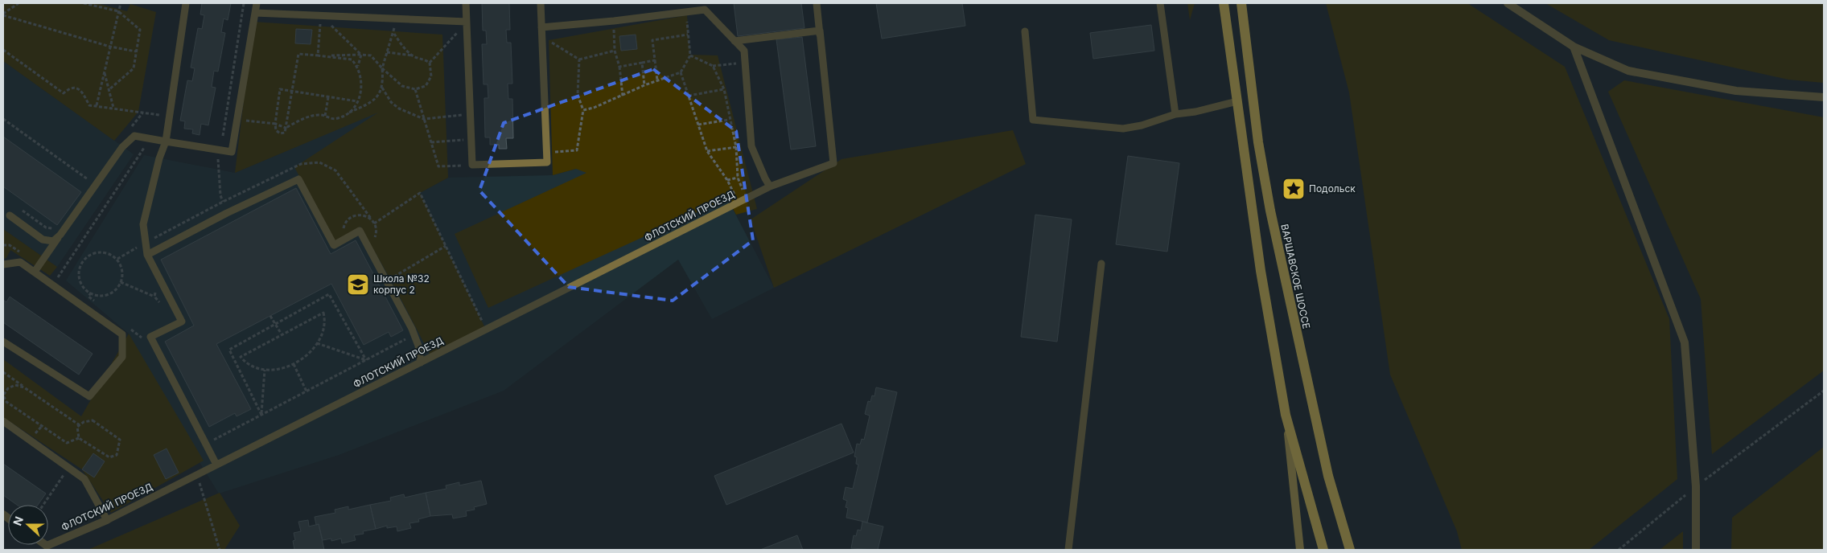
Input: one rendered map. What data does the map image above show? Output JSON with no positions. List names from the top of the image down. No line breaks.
{"streets":{"main road":["ВАРШАВСКОЕ ШОССЕ"],"street":["ФЛОТСКИЙ ПРОЕЗД"]},"places":{"place":["Подольск"],"school or university":["Школа №32 корпус 2"]},"north":"left"}
